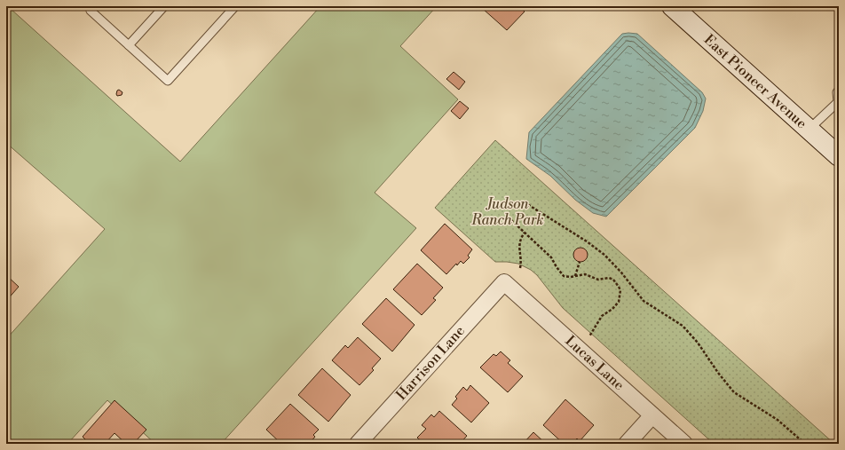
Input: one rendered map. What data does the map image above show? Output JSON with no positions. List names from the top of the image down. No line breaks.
{"streets":{"street":["East Pioneer Avenue","Harrison Lane","Lucas Lane"]},"crossings":[["Harrison Lane","Lucas Lane"]],"parks":["Judson Ranch Park"]}
